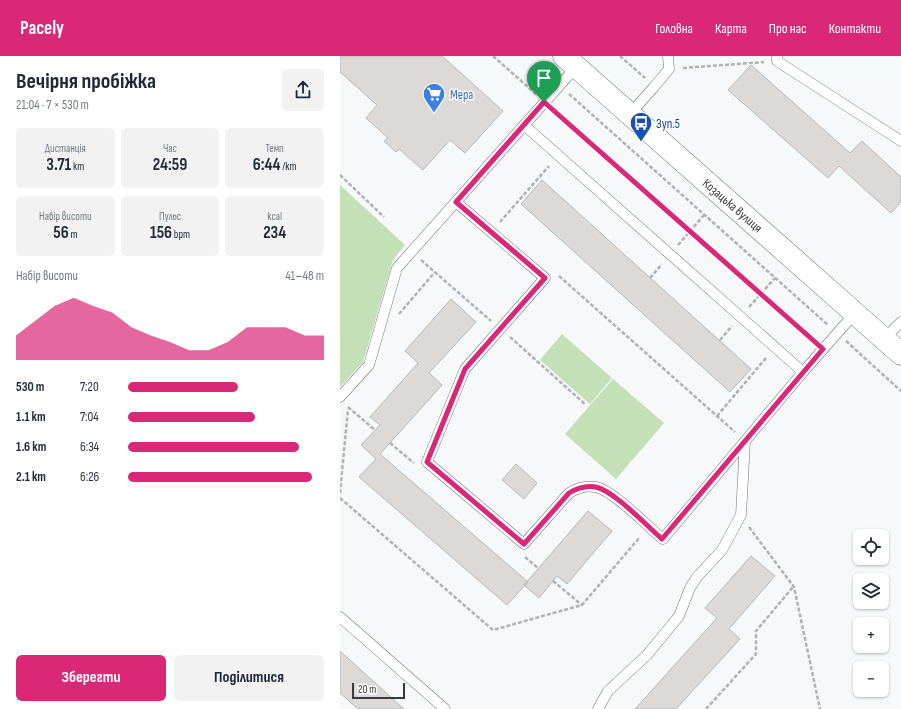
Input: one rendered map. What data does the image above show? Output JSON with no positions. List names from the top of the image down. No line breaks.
{"streets":{"street":["Козацька вулиця"]},"places":{"supermarket":["Мера"],"bus stop":["Зуп.5"]},"scale_bar":"20 m","page":{"header":"Pacely","nav":["Головна","Карта","Про нас","Контакти"],"heading":["Вечірня пробіжка","21:04 · 7 × 530 m"],"stats":[["Дистанція","3.71 km"],["Час","24:59"],["Темп","6:44 /km"],["Набір висоти","56 m"],["Пульс","156 bpm"],["kcal","234"]],"chart":["Набір висоти","41–48 m"],"list":[{"name":"530 m","note":"7:20"},{"name":"1.1 km","note":"7:04"},{"name":"1.6 km","note":"6:34"},{"name":"2.1 km","note":"6:26"}],"map_buttons":["+","−"],"buttons":["Зберегти","Поділитися"],"scale":"20 m"}}
